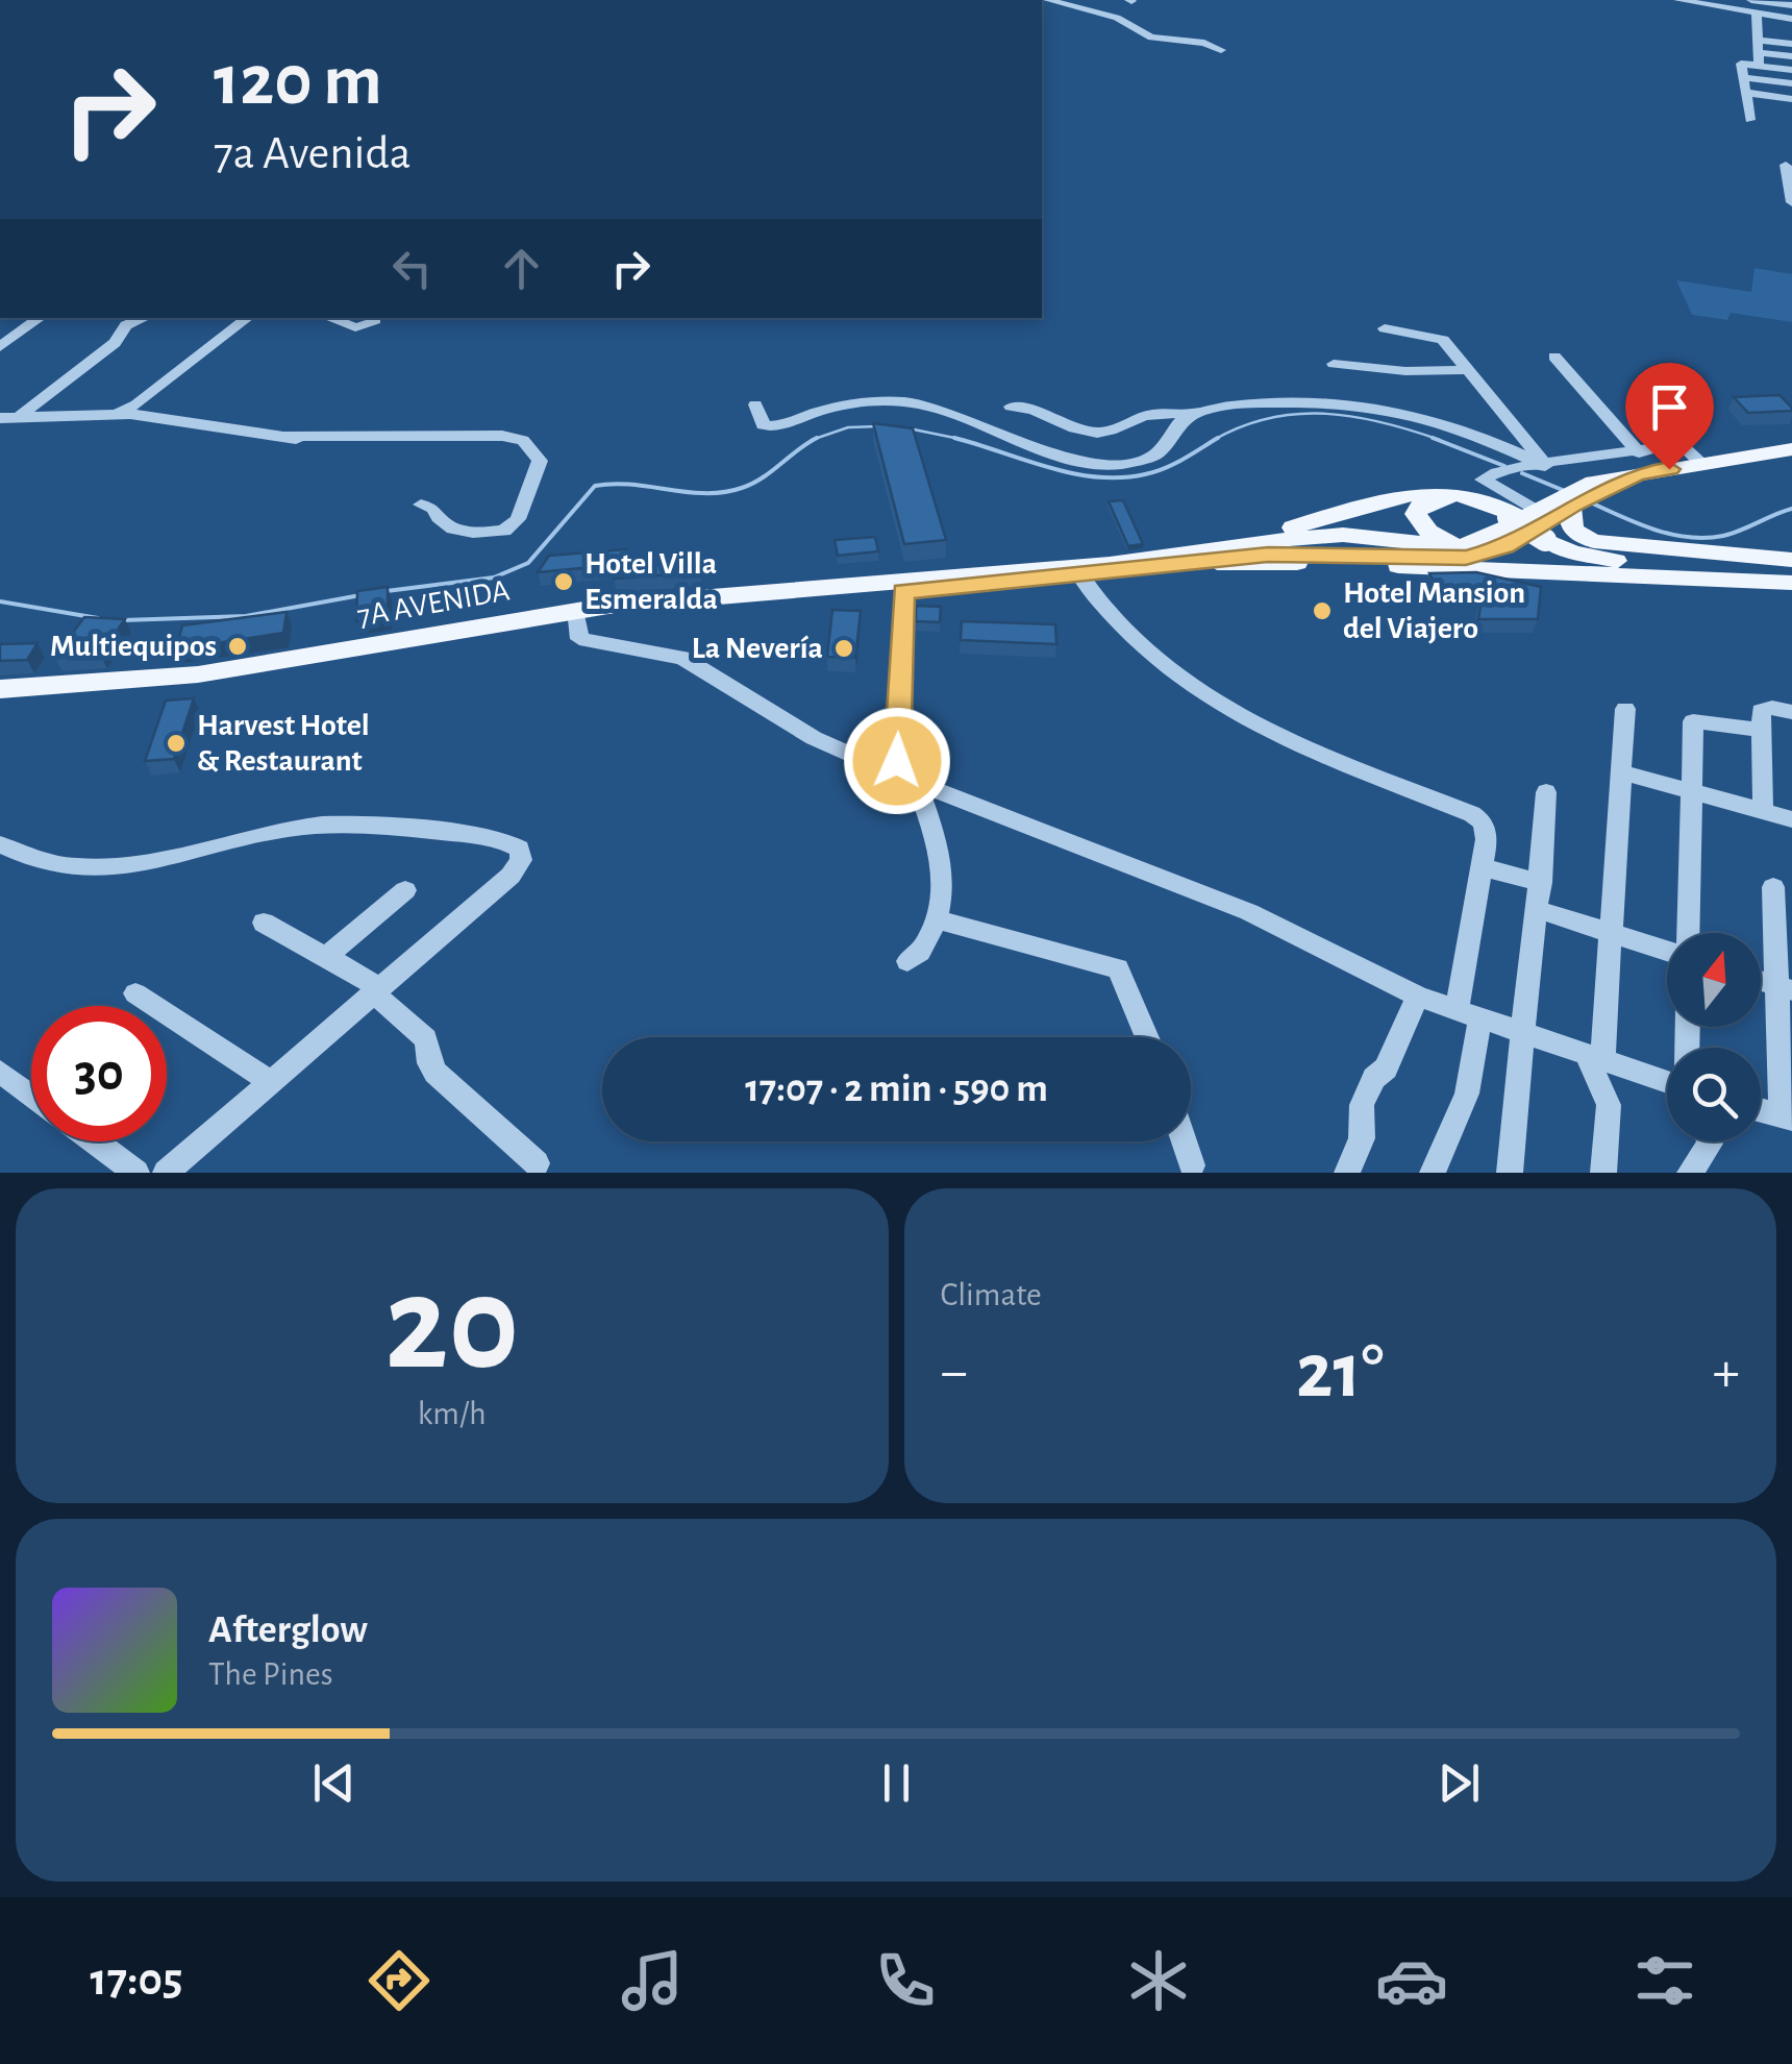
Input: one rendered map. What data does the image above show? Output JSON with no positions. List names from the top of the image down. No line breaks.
{"streets":{"main road":["7A AVENIDA"]},"places":["Hotel Villa Esmeralda","Hotel Mansion del Viajero","Multiequipos","La Nevería","Harvest Hotel & Restaurant"],"north":"top","page":{"turn":["120 m","7a Avenida"],"limit":"30","trip":"17:07 · 2 min · 590 m","tile":[["20","km/h"],"Climate"],"heat":["−","21°","+"],"song":["Afterglow","The Pines"],"tabs":"17:05"}}
